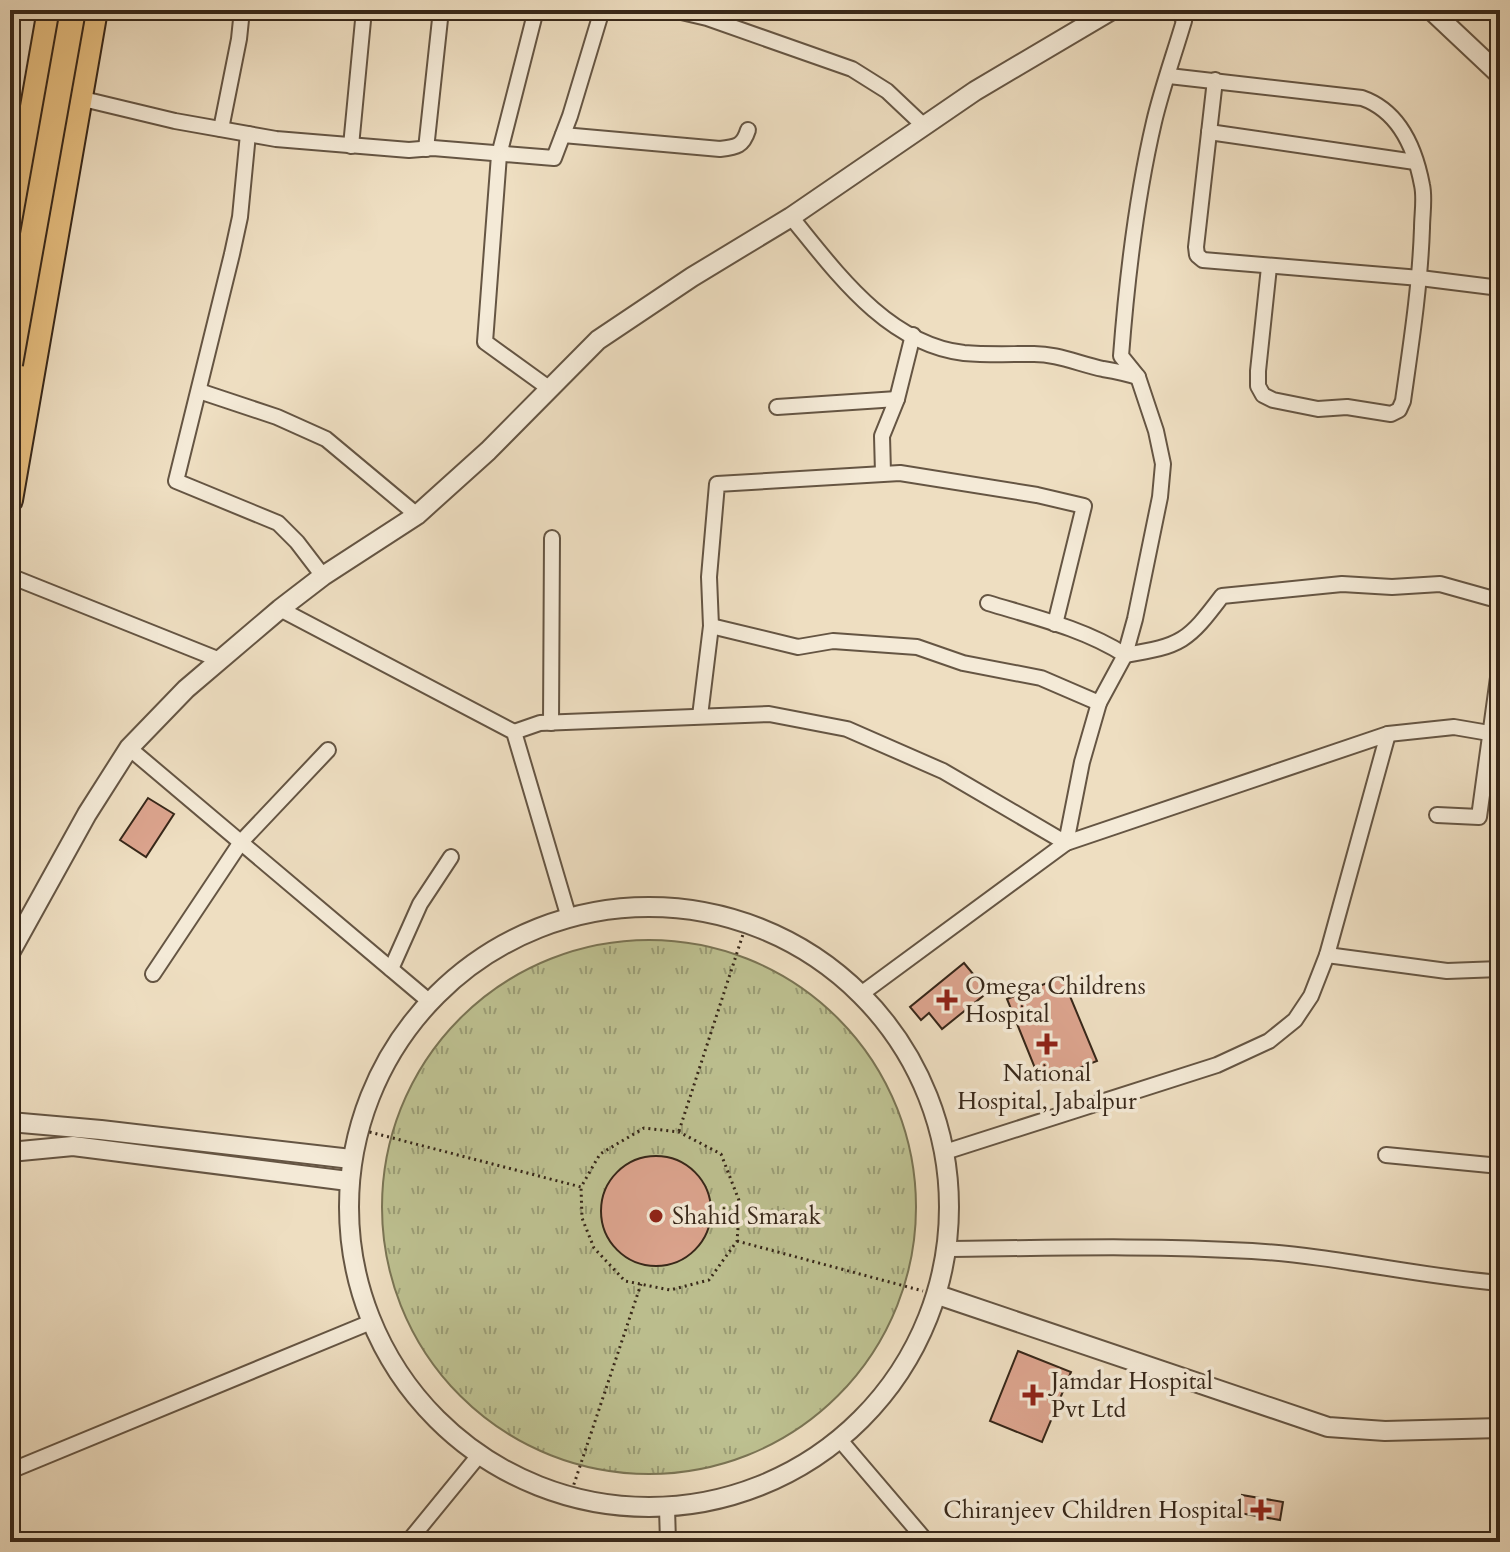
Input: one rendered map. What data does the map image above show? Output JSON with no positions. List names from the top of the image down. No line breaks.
{"places":{"health":["Omega Childrens Hospital","National Hospital, Jabalpur","Jamdar Hospital Pvt Ltd","Chiranjeev Children Hospital"],"other":["Shahid Smarak"]}}
